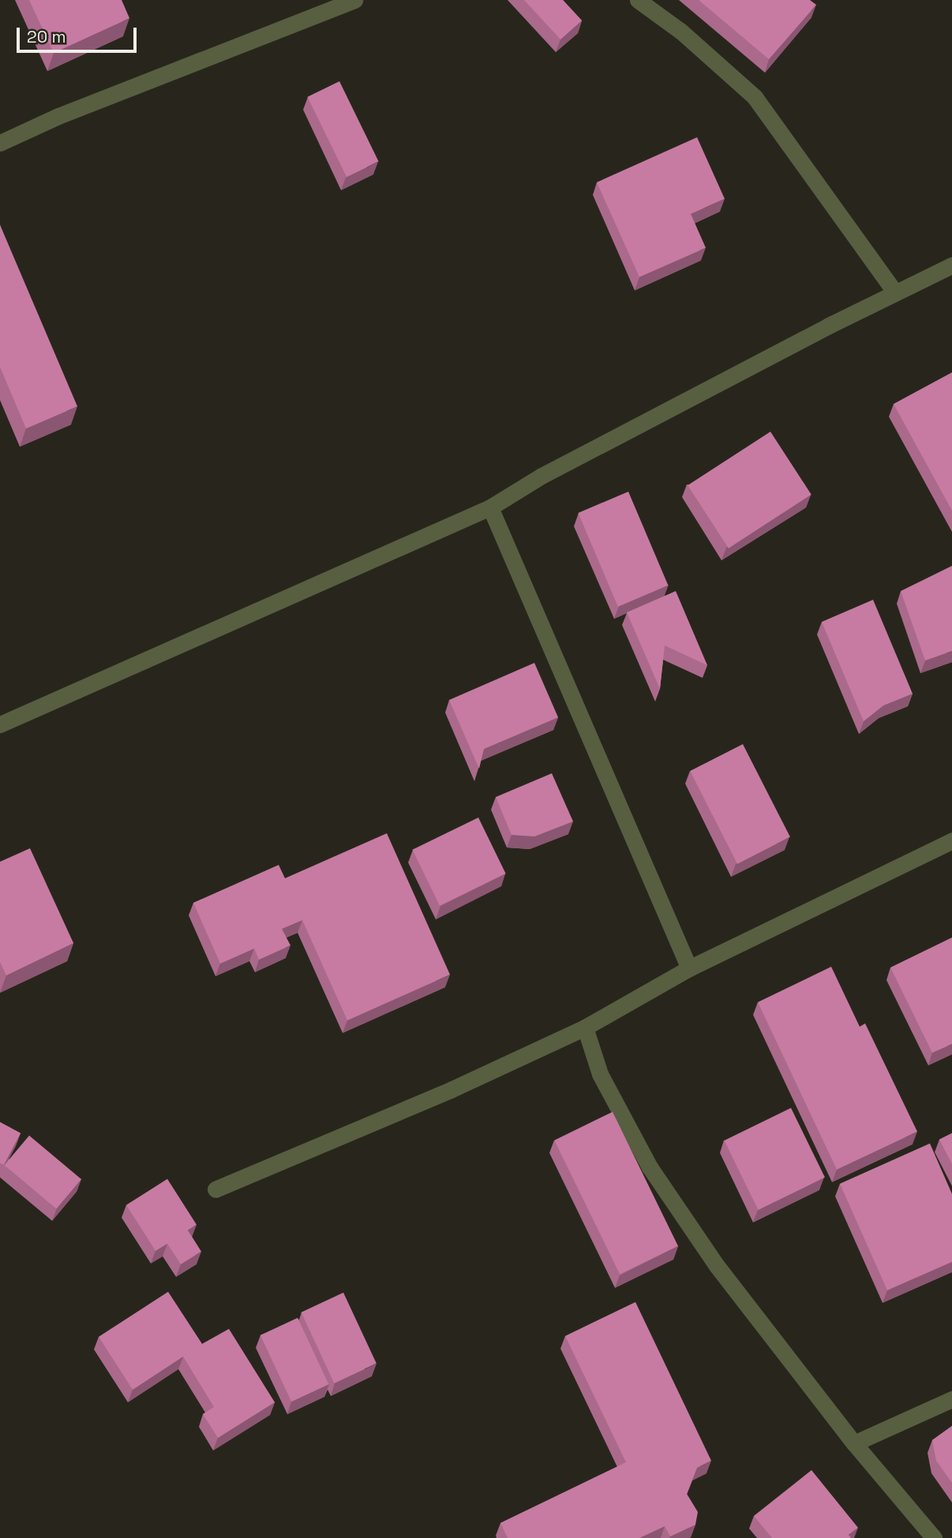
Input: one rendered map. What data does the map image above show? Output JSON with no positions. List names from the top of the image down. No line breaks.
{"scale_bar":"20 m"}
